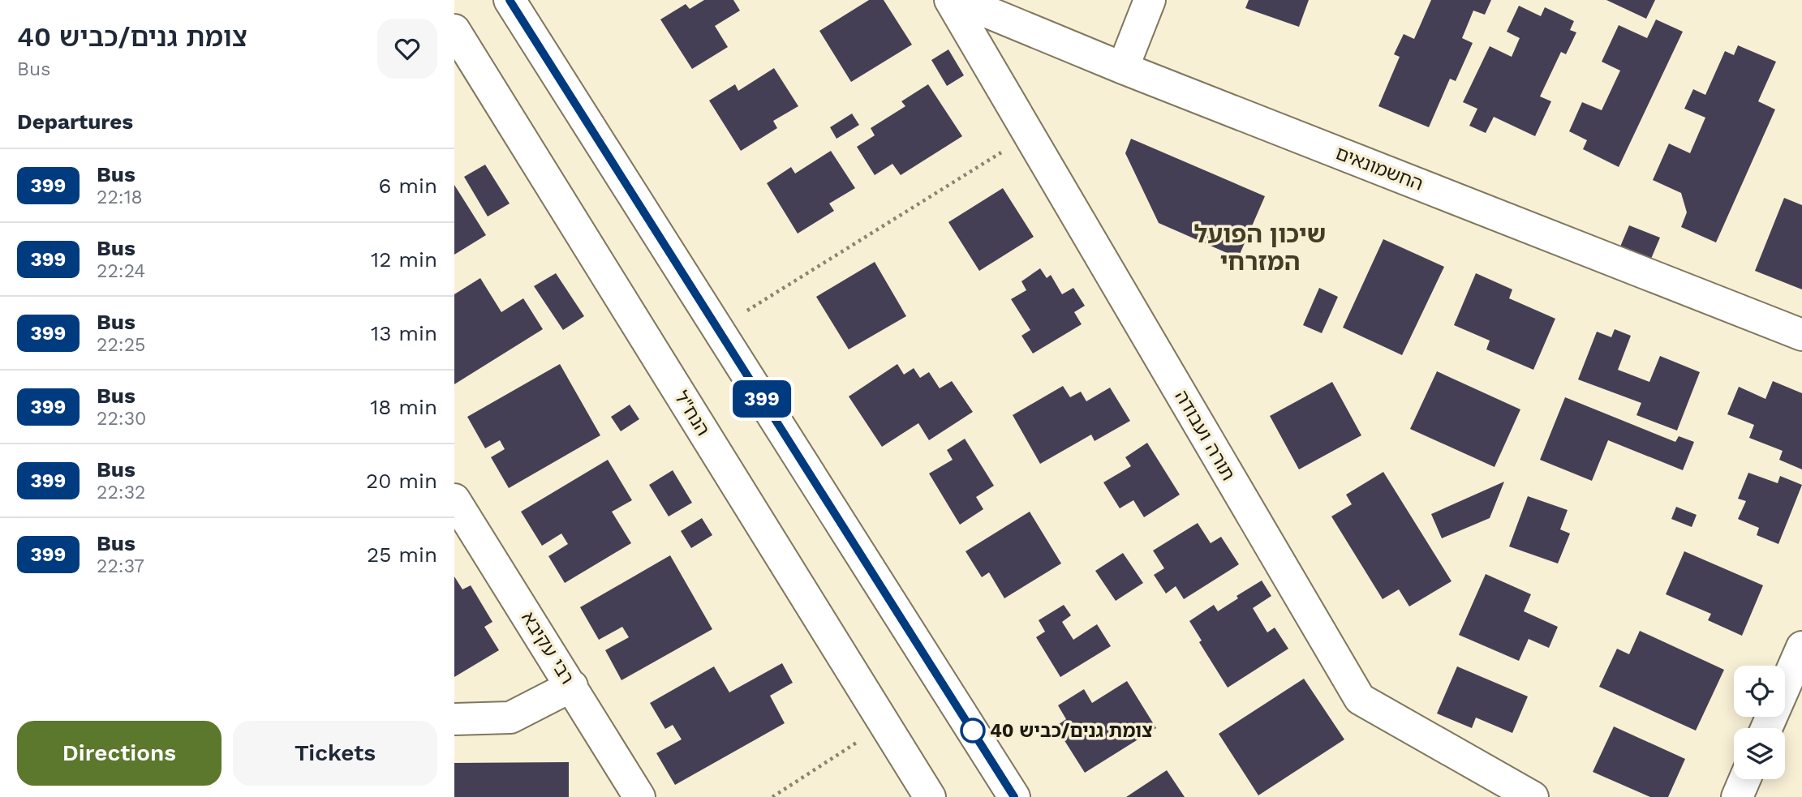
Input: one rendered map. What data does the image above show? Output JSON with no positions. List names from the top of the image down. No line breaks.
{"streets":{"main road":["החשמונאים","הנח\"ל","תורה ועבודה","רבי עקיבא"]},"districts":["שיכון הפועל המזרחי"],"places":["צומת גנים/כביש 40"],"lines":["bus line 399"],"page":{"heading":[["צומת גנים/כביש 40","Bus"],"Departures"],"on_map":"399","list":[{"mark":"399","name":"Bus","note":"22:18","value":"6 min"},{"mark":"399","name":"Bus","note":"22:24","value":"12 min"},{"mark":"399","name":"Bus","note":"22:25","value":"13 min"},{"mark":"399","name":"Bus","note":"22:30","value":"18 min"},{"mark":"399","name":"Bus","note":"22:32","value":"20 min"},{"mark":"399","name":"Bus","note":"22:37","value":"25 min"}],"buttons":["Directions","Tickets"]}}
